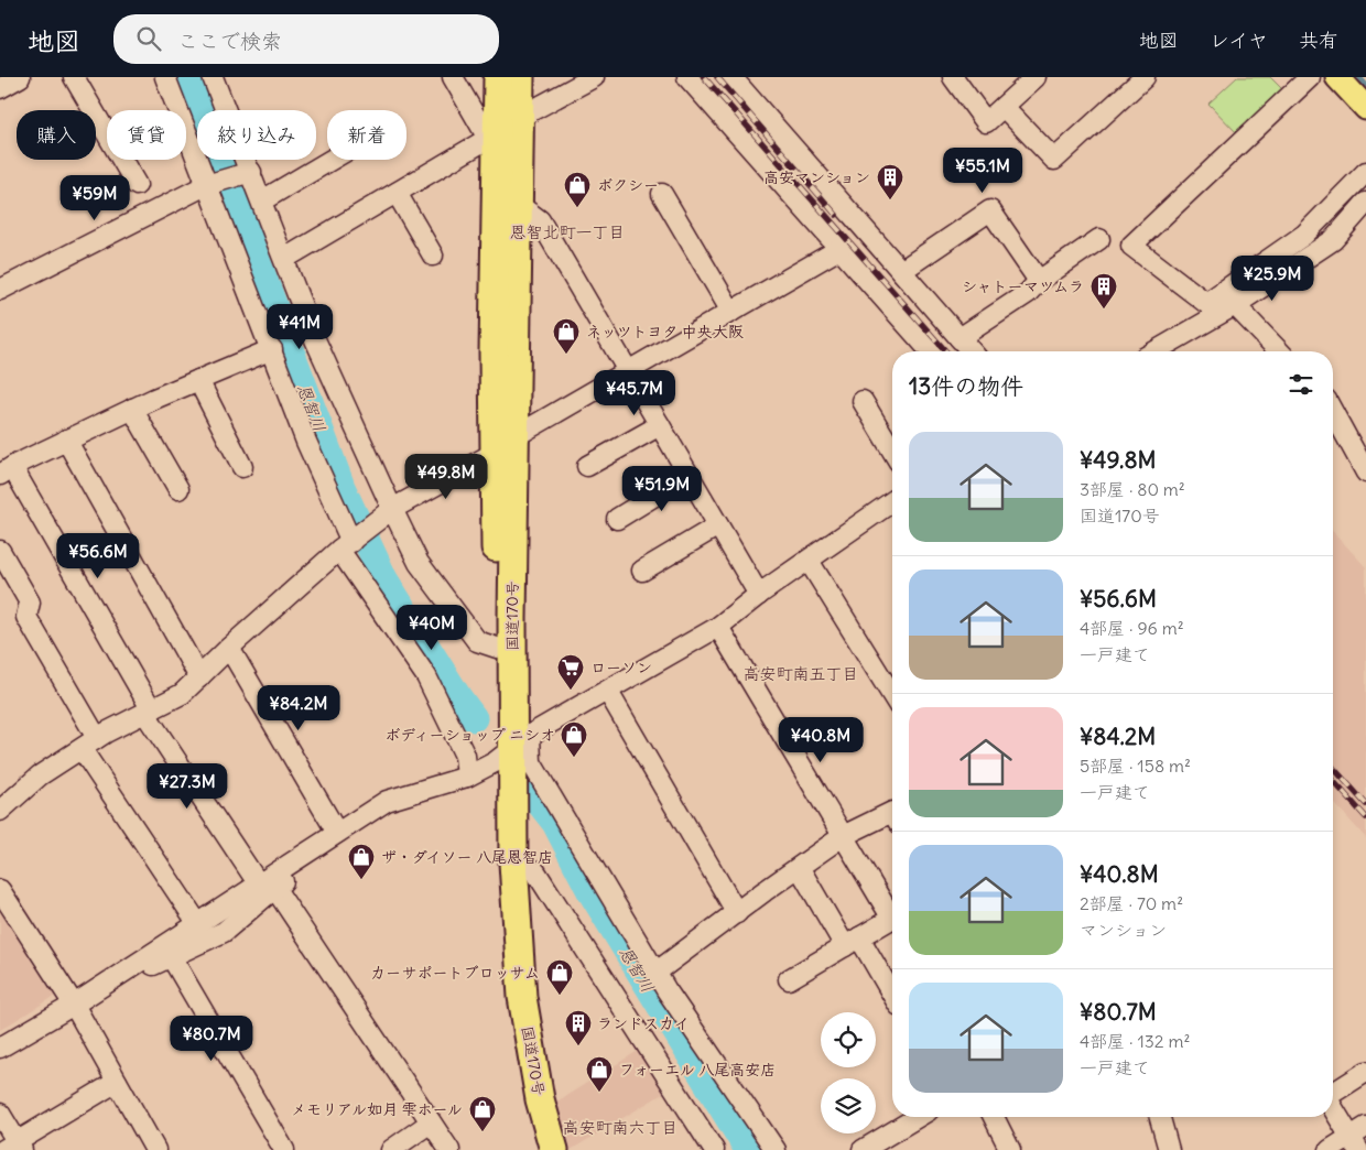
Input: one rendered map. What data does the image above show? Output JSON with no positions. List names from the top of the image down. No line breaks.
{"streets":{"highway":["国道170号"]},"districts":["恩智北町一丁目","高安町南五丁目","高安町南六丁目"],"water":["恩智川"],"places":{"building":["高安マンション","シャトーマツムラ","ランドスカイ"],"shop":["ボクシー","ネッツトヨタ 中央大阪","ボディーショップ ニシオ","ザ・ダイソー 八尾恩智店","カーサポートブロッサム","フォーエル 八尾高安店","メモリアル如月 雫ホール"],"supermarket":["ローソン"]},"page":{"header":"地図","search":"ここで検索","nav":["地図","レイヤ","共有"],"chip":["購入","賃貸","絞り込み","新着"],"price":["¥55.1M","¥59M","¥25.9M","¥41M","¥45.7M","¥49.8M","¥51.9M","¥56.6M","¥40M","¥84.2M","¥40.8M","¥27.3M","¥80.7M"],"heading":"13件の物件","list":[{"name":"¥49.8M","note":"3部屋 · 80 m² · 国道170号"},{"name":"¥56.6M","note":"4部屋 · 96 m² · 一戸建て"},{"name":"¥84.2M","note":"5部屋 · 158 m² · 一戸建て"},{"name":"¥40.8M","note":"2部屋 · 70 m² · マンション"},{"name":"¥80.7M","note":"4部屋 · 132 m² · 一戸建て"}]}}
